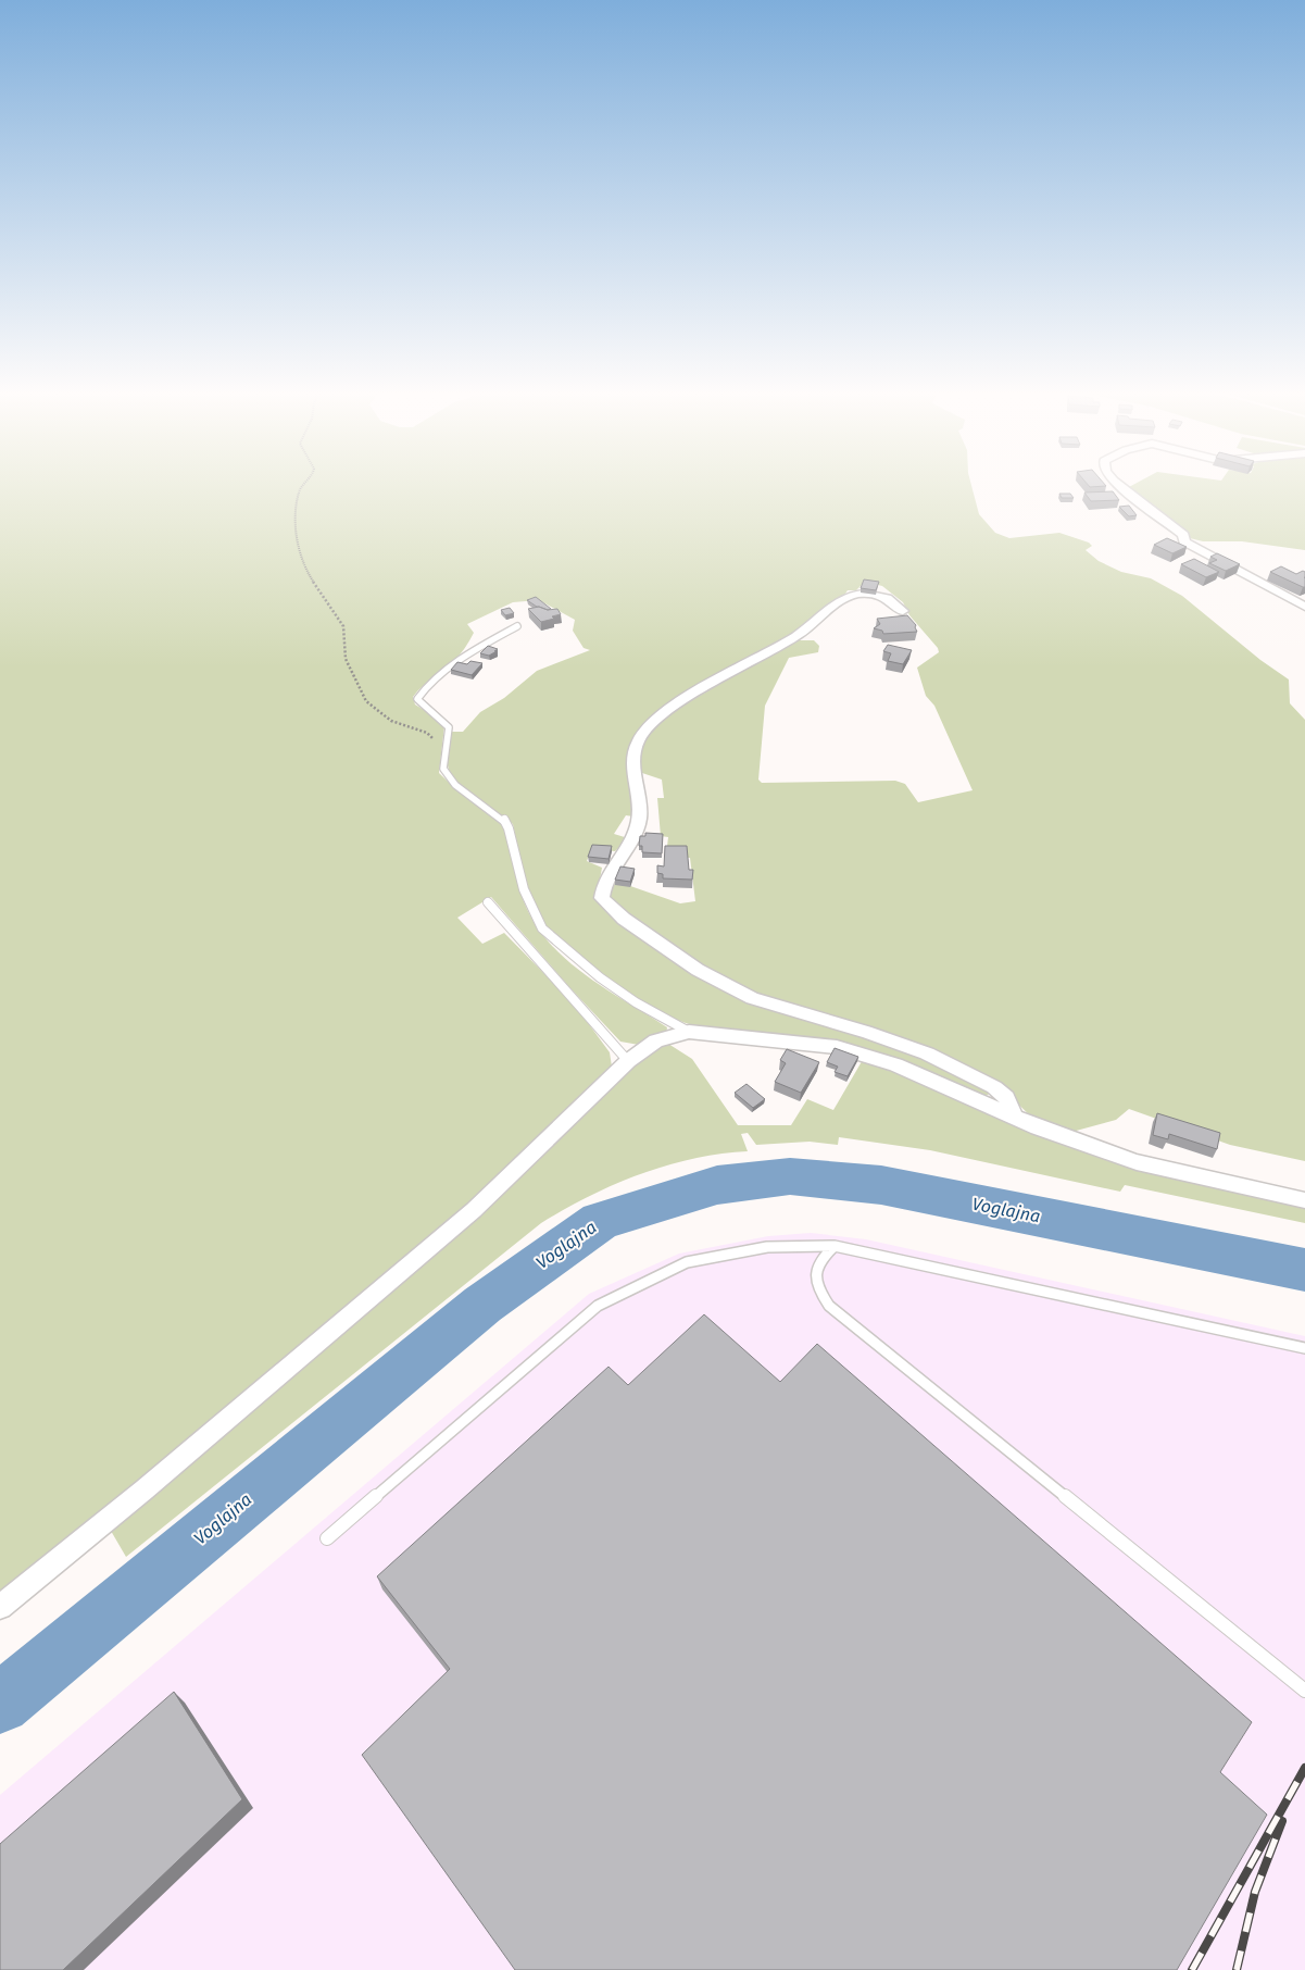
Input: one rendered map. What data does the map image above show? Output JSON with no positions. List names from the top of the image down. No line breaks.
{"water":["Voglajna"]}
